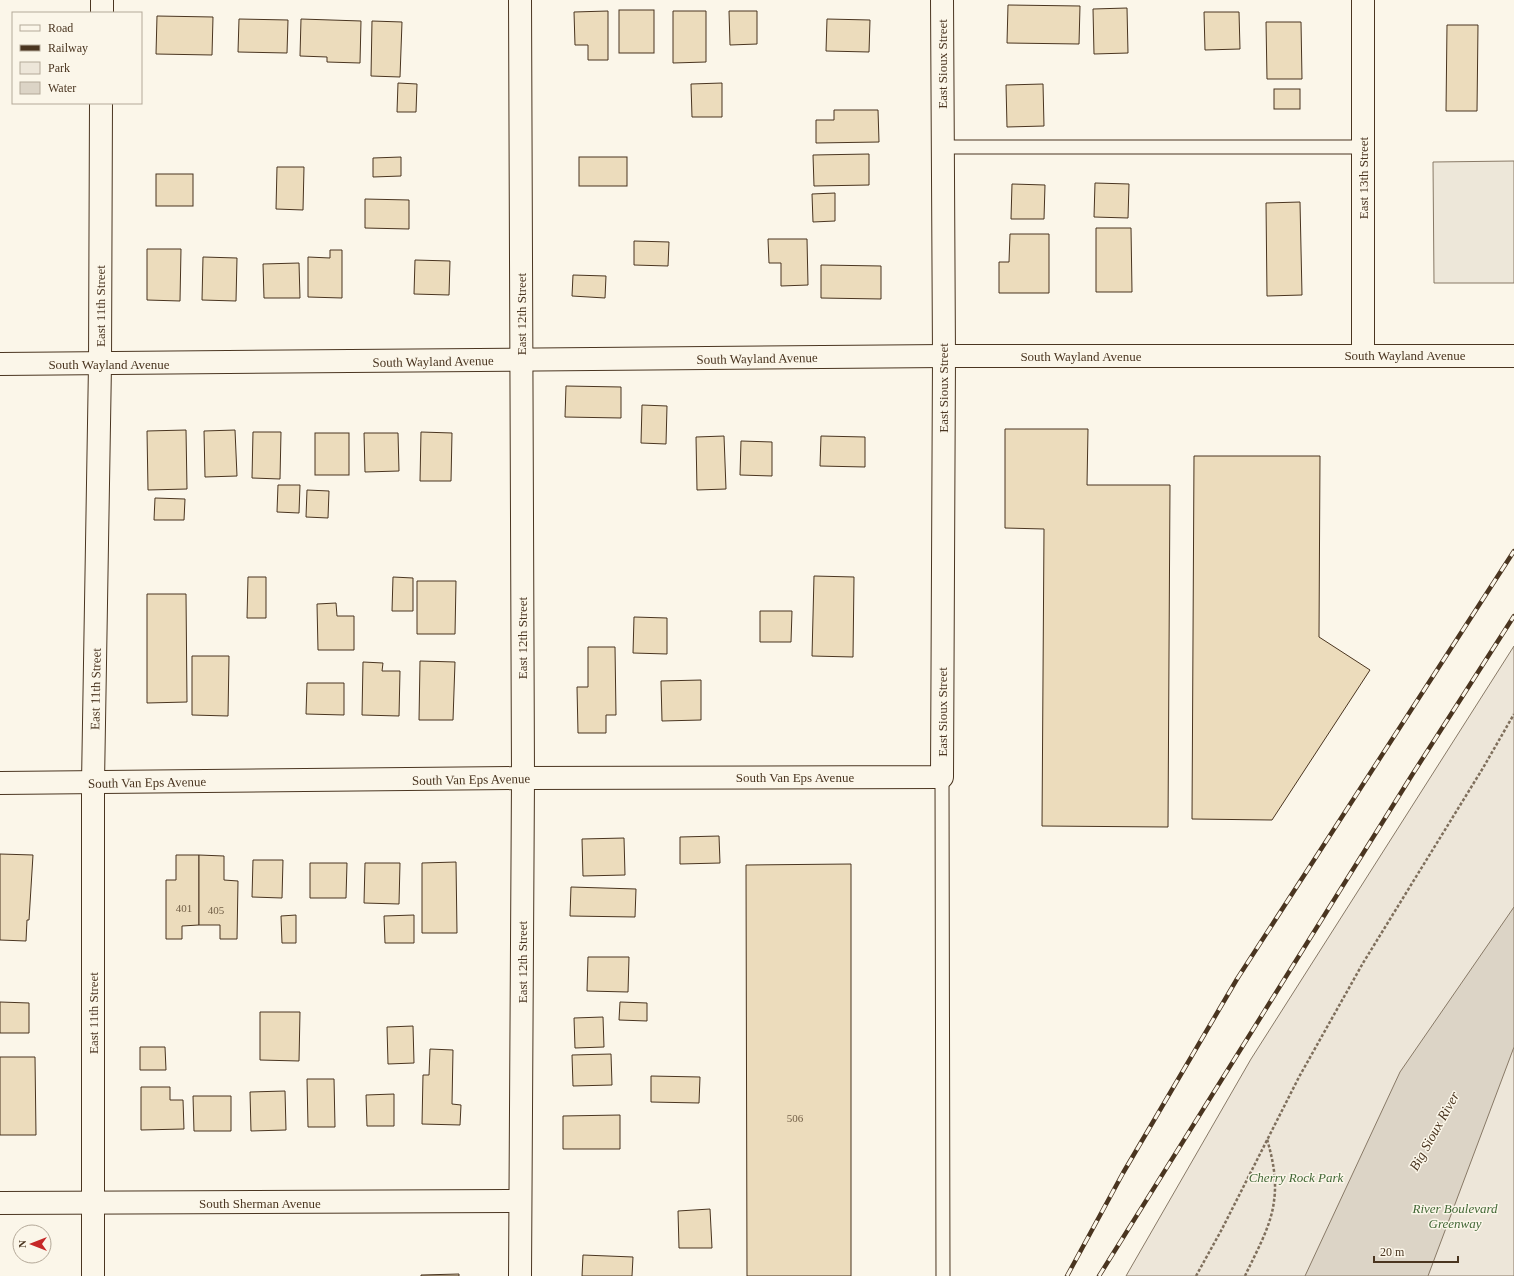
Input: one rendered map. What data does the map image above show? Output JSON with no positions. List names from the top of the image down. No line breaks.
{"streets":{"street":["East Sioux Street","East 13th Street","East 11th Street","East 12th Street","South Wayland Avenue","South Van Eps Avenue","South Sherman Avenue"]},"crossings":[["East Sioux Street","South Wayland Avenue"],["East Sioux Street","South Van Eps Avenue"],["East 13th Street","South Wayland Avenue"],["East 11th Street","South Wayland Avenue"],["East 11th Street","South Van Eps Avenue"],["East 11th Street","South Sherman Avenue"],["East 12th Street","South Wayland Avenue"],["East 12th Street","South Van Eps Avenue"],["East 12th Street","South Sherman Avenue"]],"water":["Big Sioux River"],"parks":["Cherry Rock Park","River Boulevard Greenway"],"house_numbers":["401","405","506"],"legend":["Road","Railway","Park","Water"],"scale_bar":"20 m","north":"left"}
